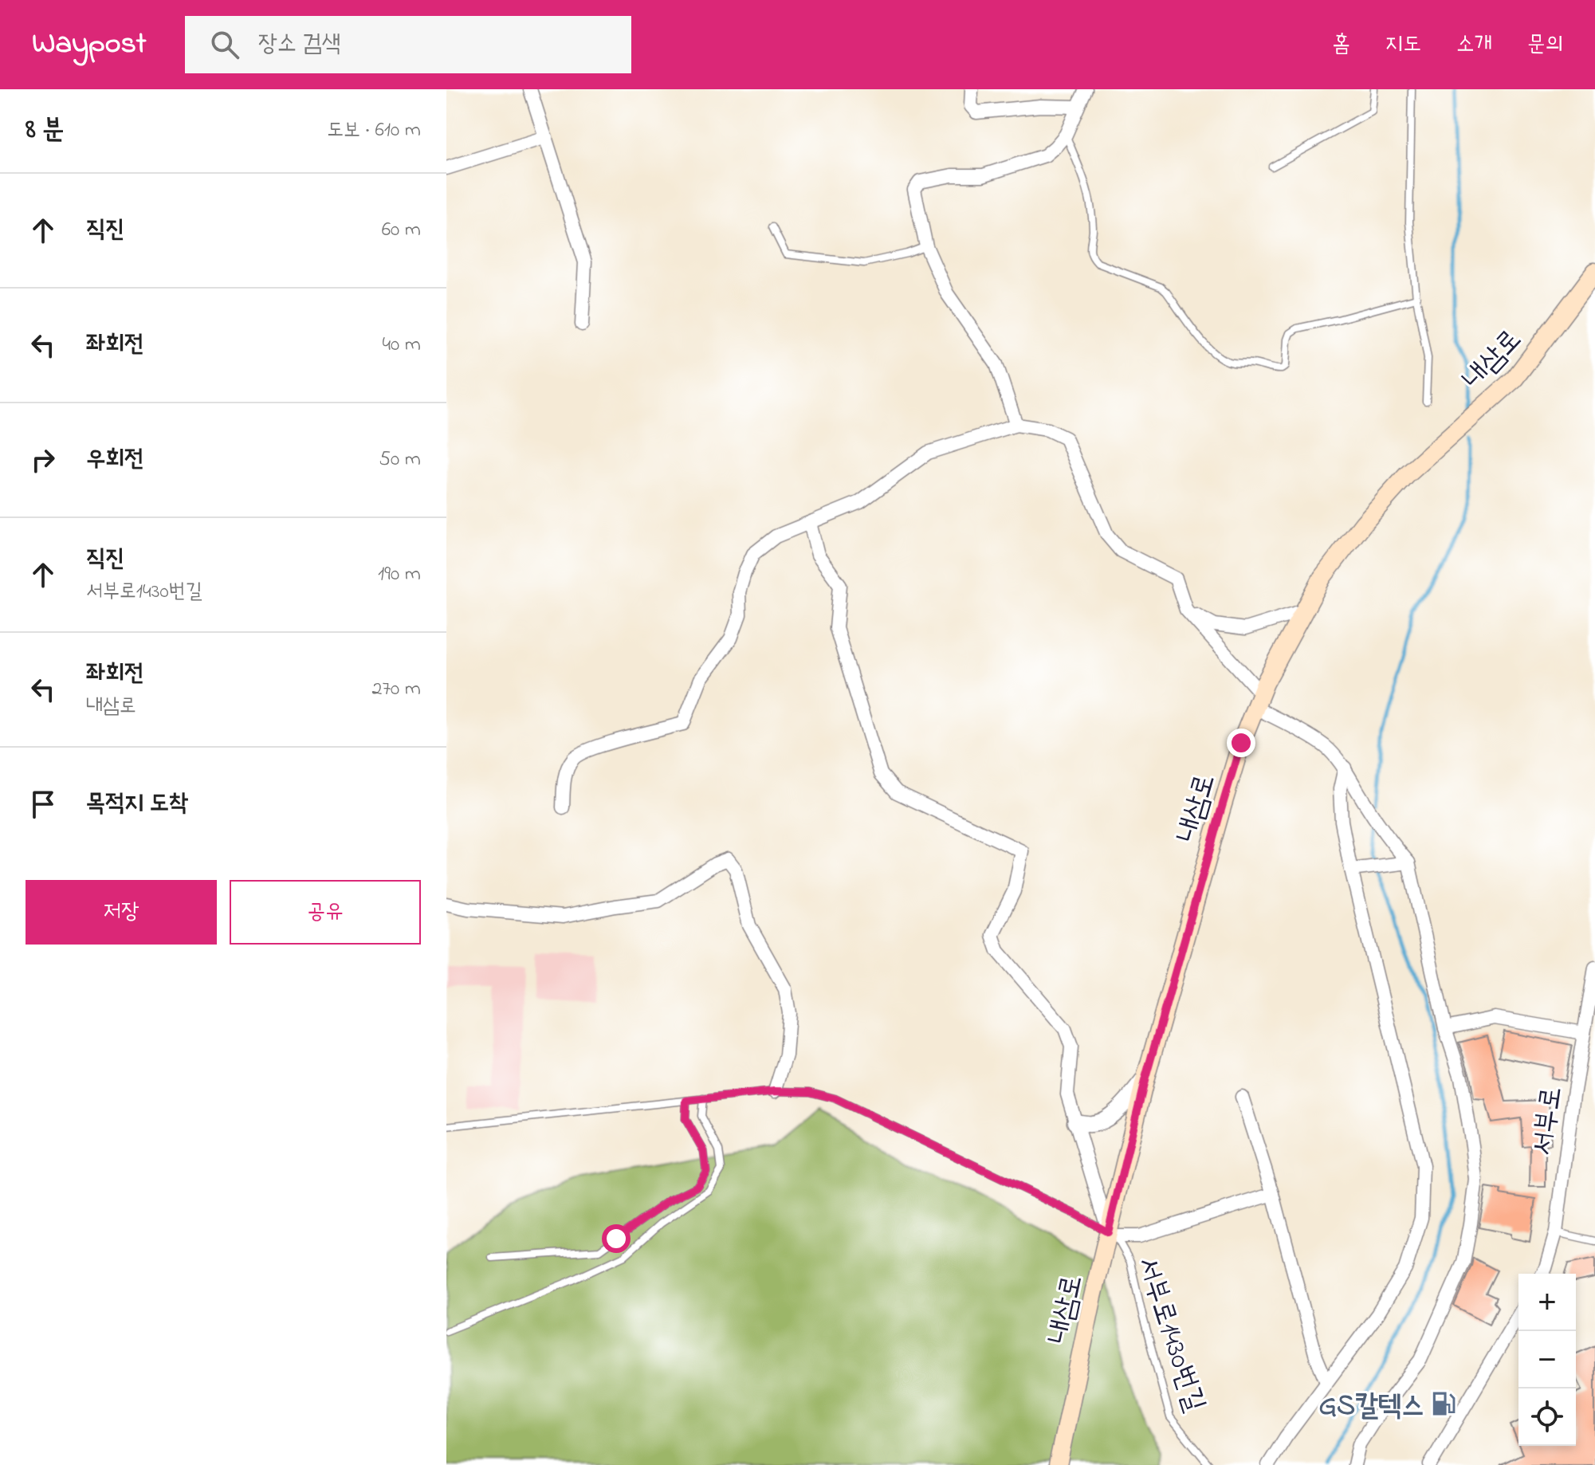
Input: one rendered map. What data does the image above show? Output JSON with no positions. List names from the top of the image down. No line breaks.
{"streets":{"main road":["내삼로"],"street":["서부로"],"lane":["서부로1430번길"]},"crossings":[["내삼로","서부로1430번길"]],"places":{"fuel station":["GS칼텍스"]},"page":{"header":"Waypost","search":"장소 검색","nav":["홈","지도","소개","문의"],"heading":["8 분","도보 · 610 m"],"list":[["직진","60 m"],["좌회전","40 m"],["우회전","50 m"],["직진","서부로1430번길","190 m"],["좌회전","내삼로","270 m"],"목적지 도착"],"buttons":["저장","공유"],"map_buttons":["+","−"]}}
